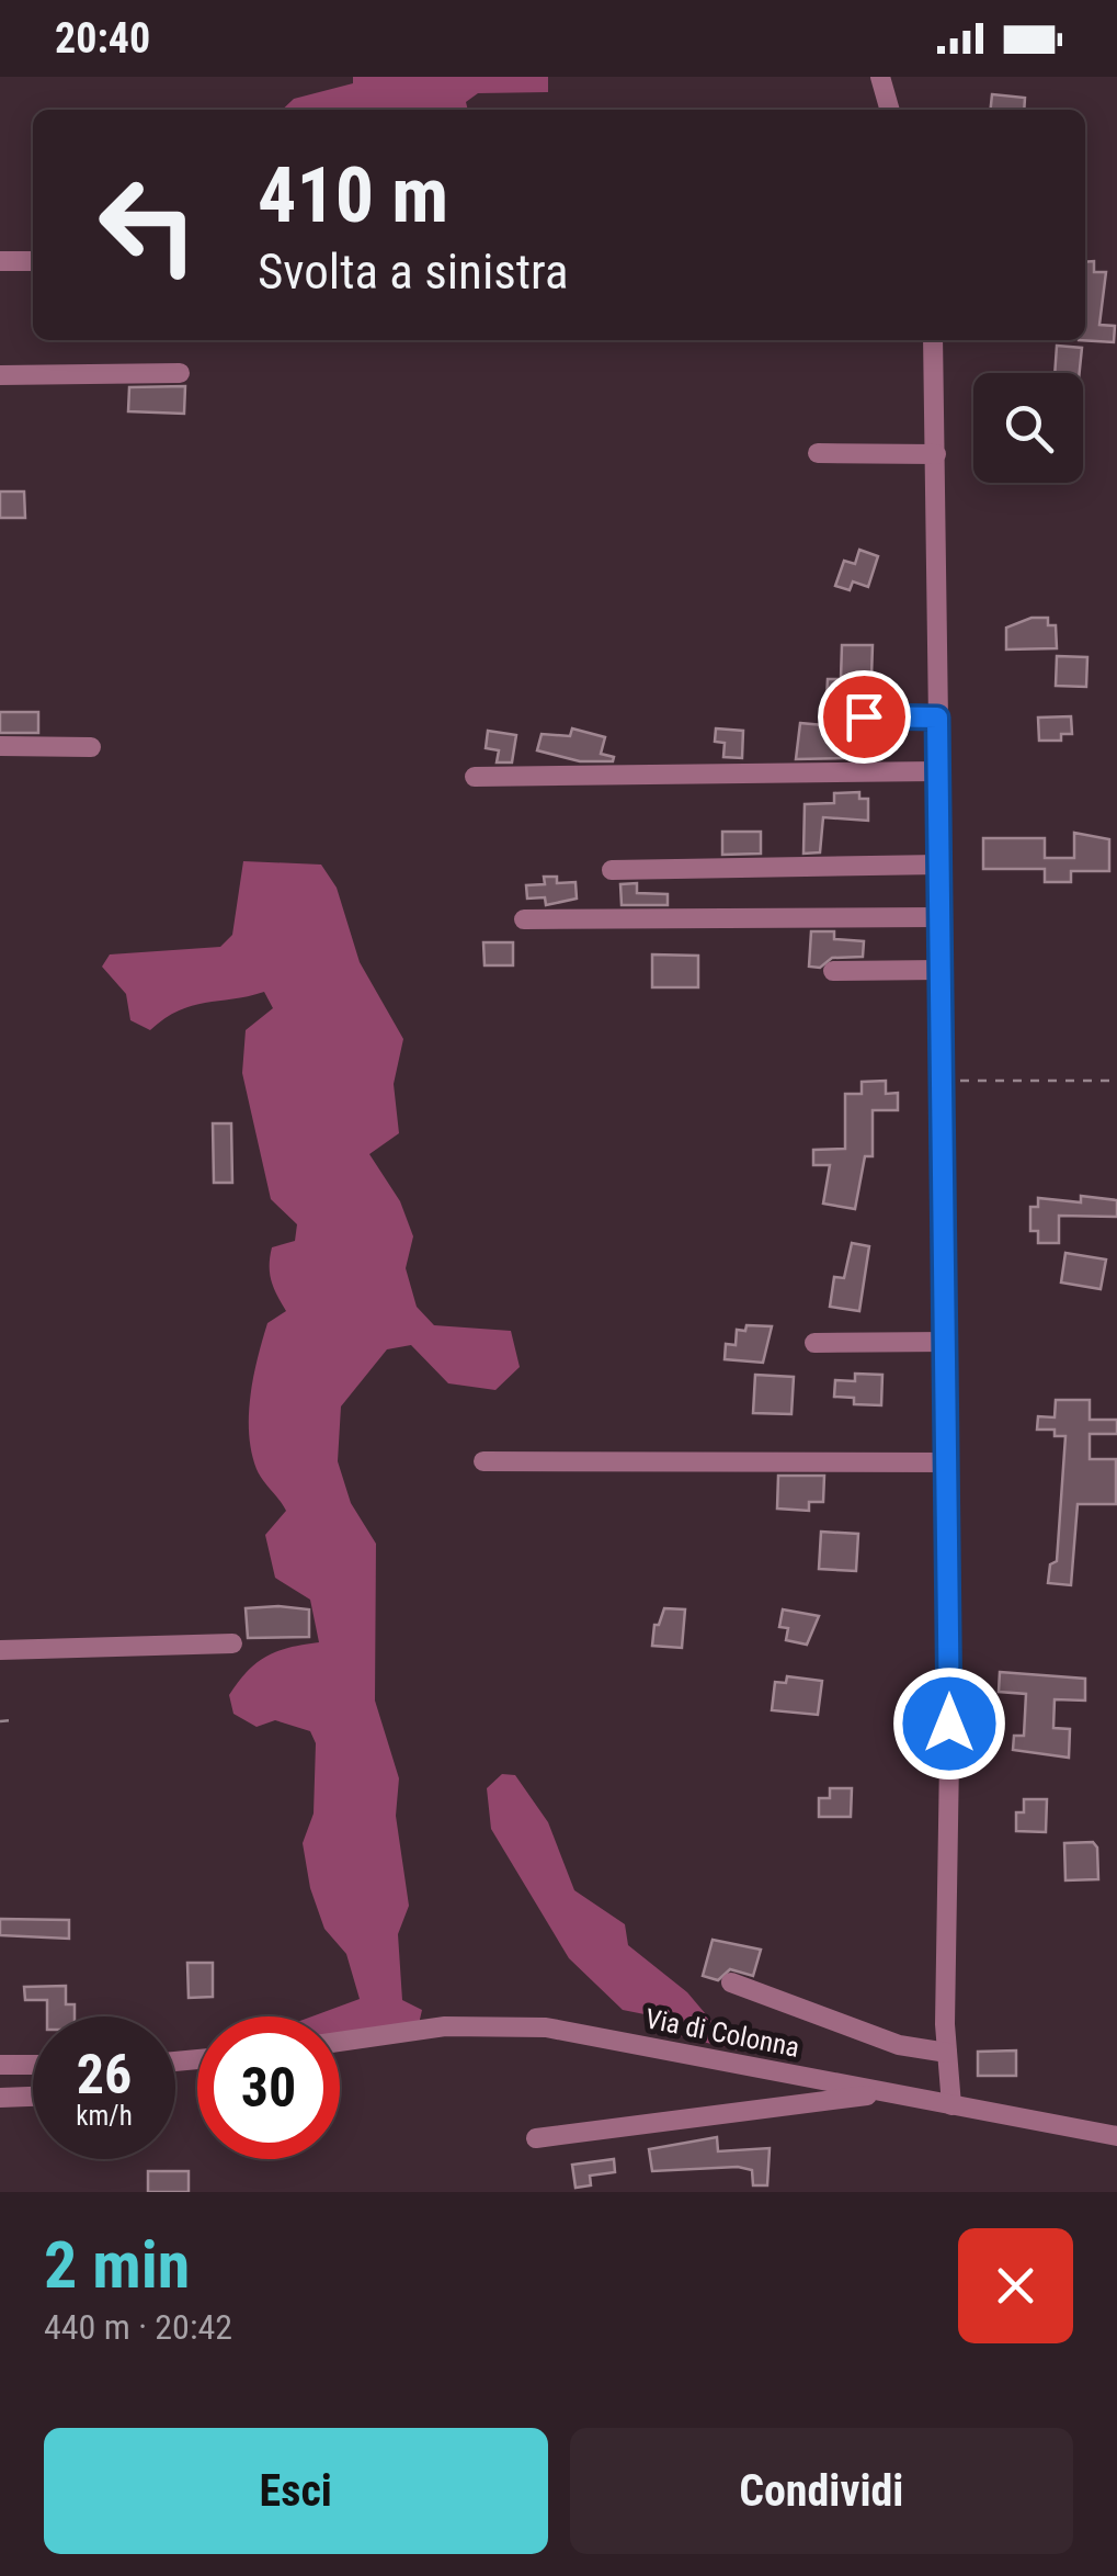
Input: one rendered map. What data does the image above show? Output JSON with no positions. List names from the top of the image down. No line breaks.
{"streets":{"street":["Via di Colonna"]},"page":{"status":"20:40","turn":["410 m","Svolta a sinistra"],"speed":"26 km/h","limit":"30","heading":["2 min","440 m · 20:42"],"buttons":["Esci","Condividi"]}}
